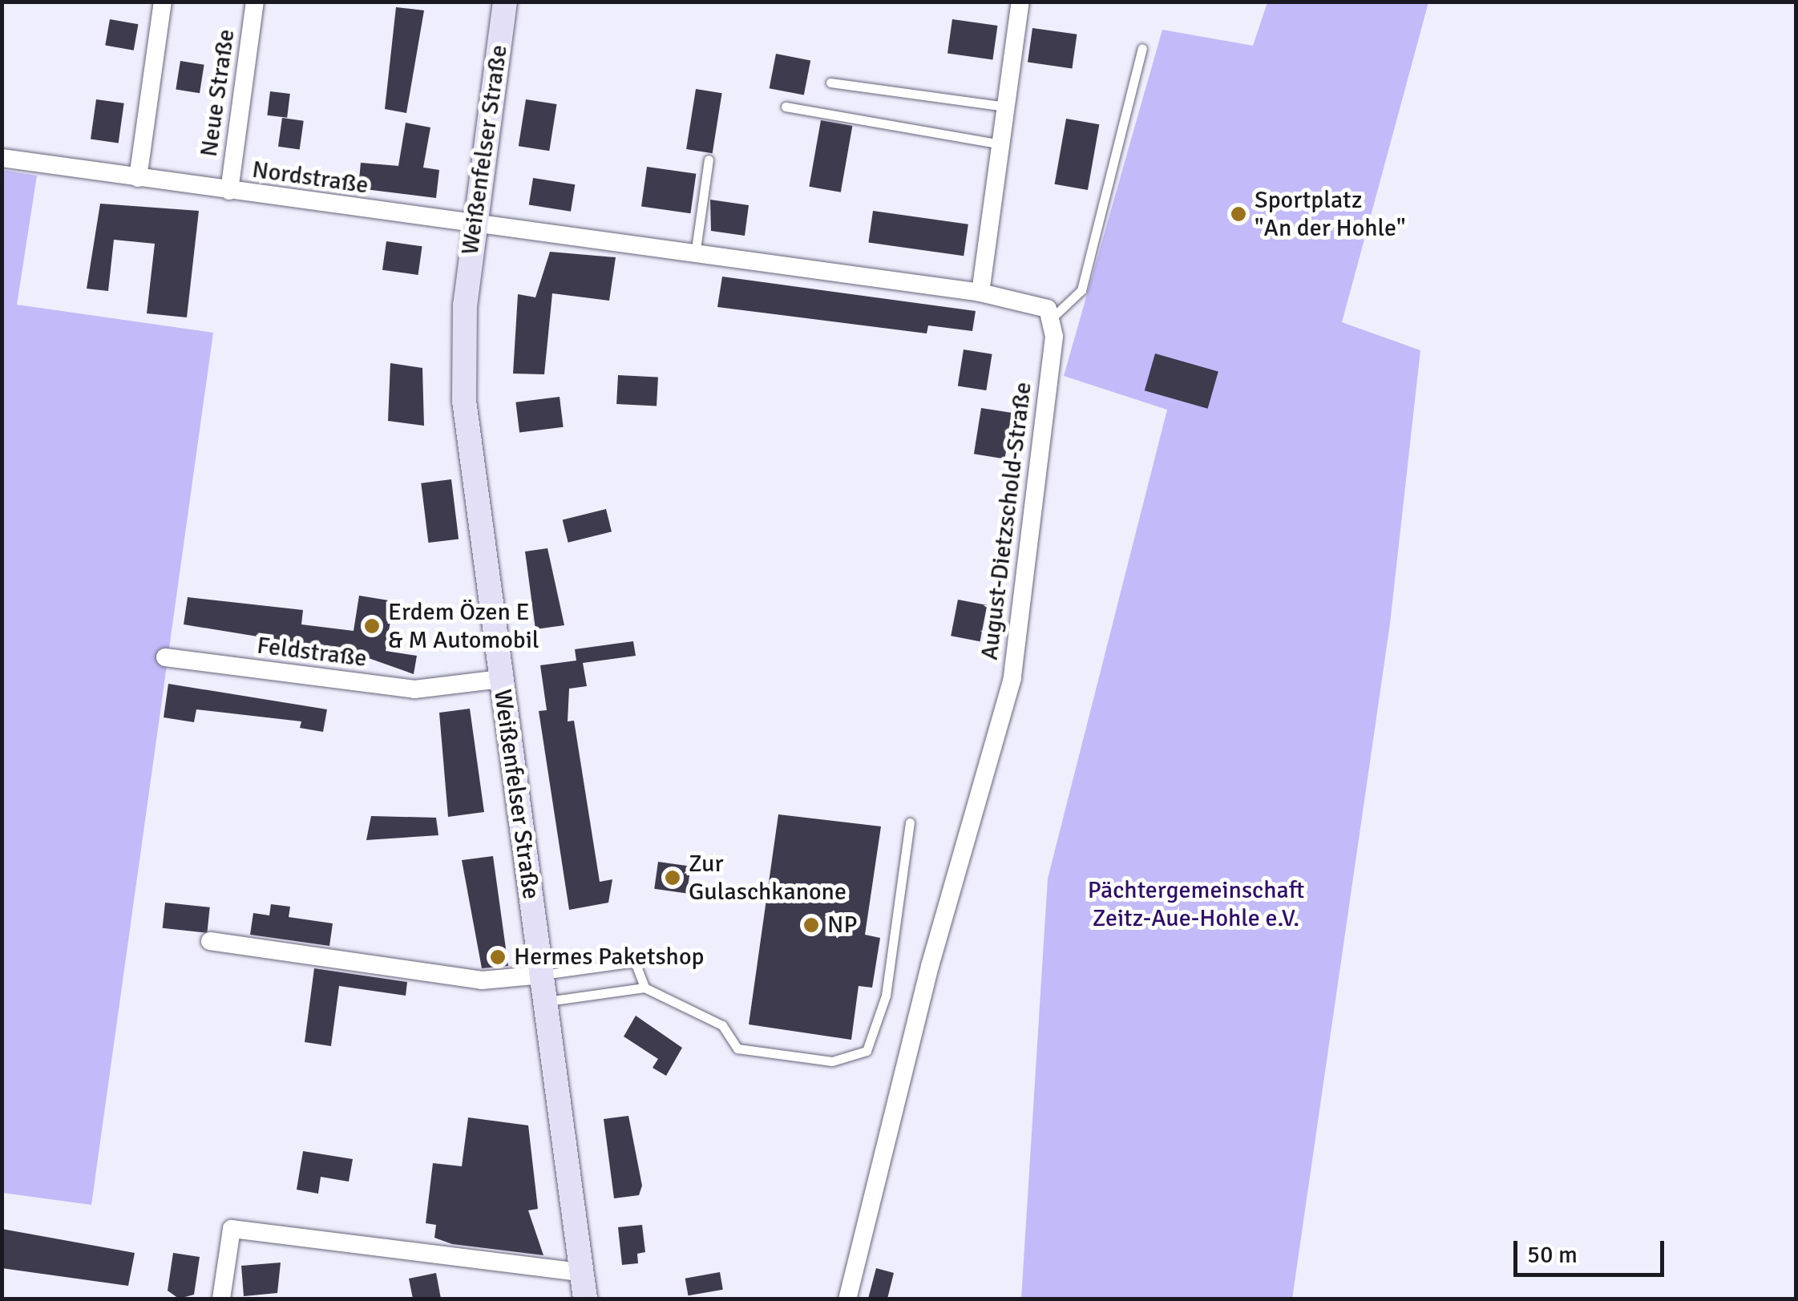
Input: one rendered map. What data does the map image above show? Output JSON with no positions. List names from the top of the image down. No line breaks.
{"streets":{"street":["Neue Straße","Weißenfelser Straße","Nordstraße","August-Dietzschold-Straße","Feldstraße"]},"crossings":[["Neue Straße","Nordstraße"],["Weißenfelser Straße","Nordstraße"],["Weißenfelser Straße","Feldstraße"]],"parks":["Pächtergemeinschaft Zeitz-Aue-Hohle e.V."],"places":["Sportplatz \"An der Hohle\"","Erdem Özen E & M Automobil","Zur Gulaschkanone","NP","Hermes Paketshop"],"scale_bar":"50 m"}
